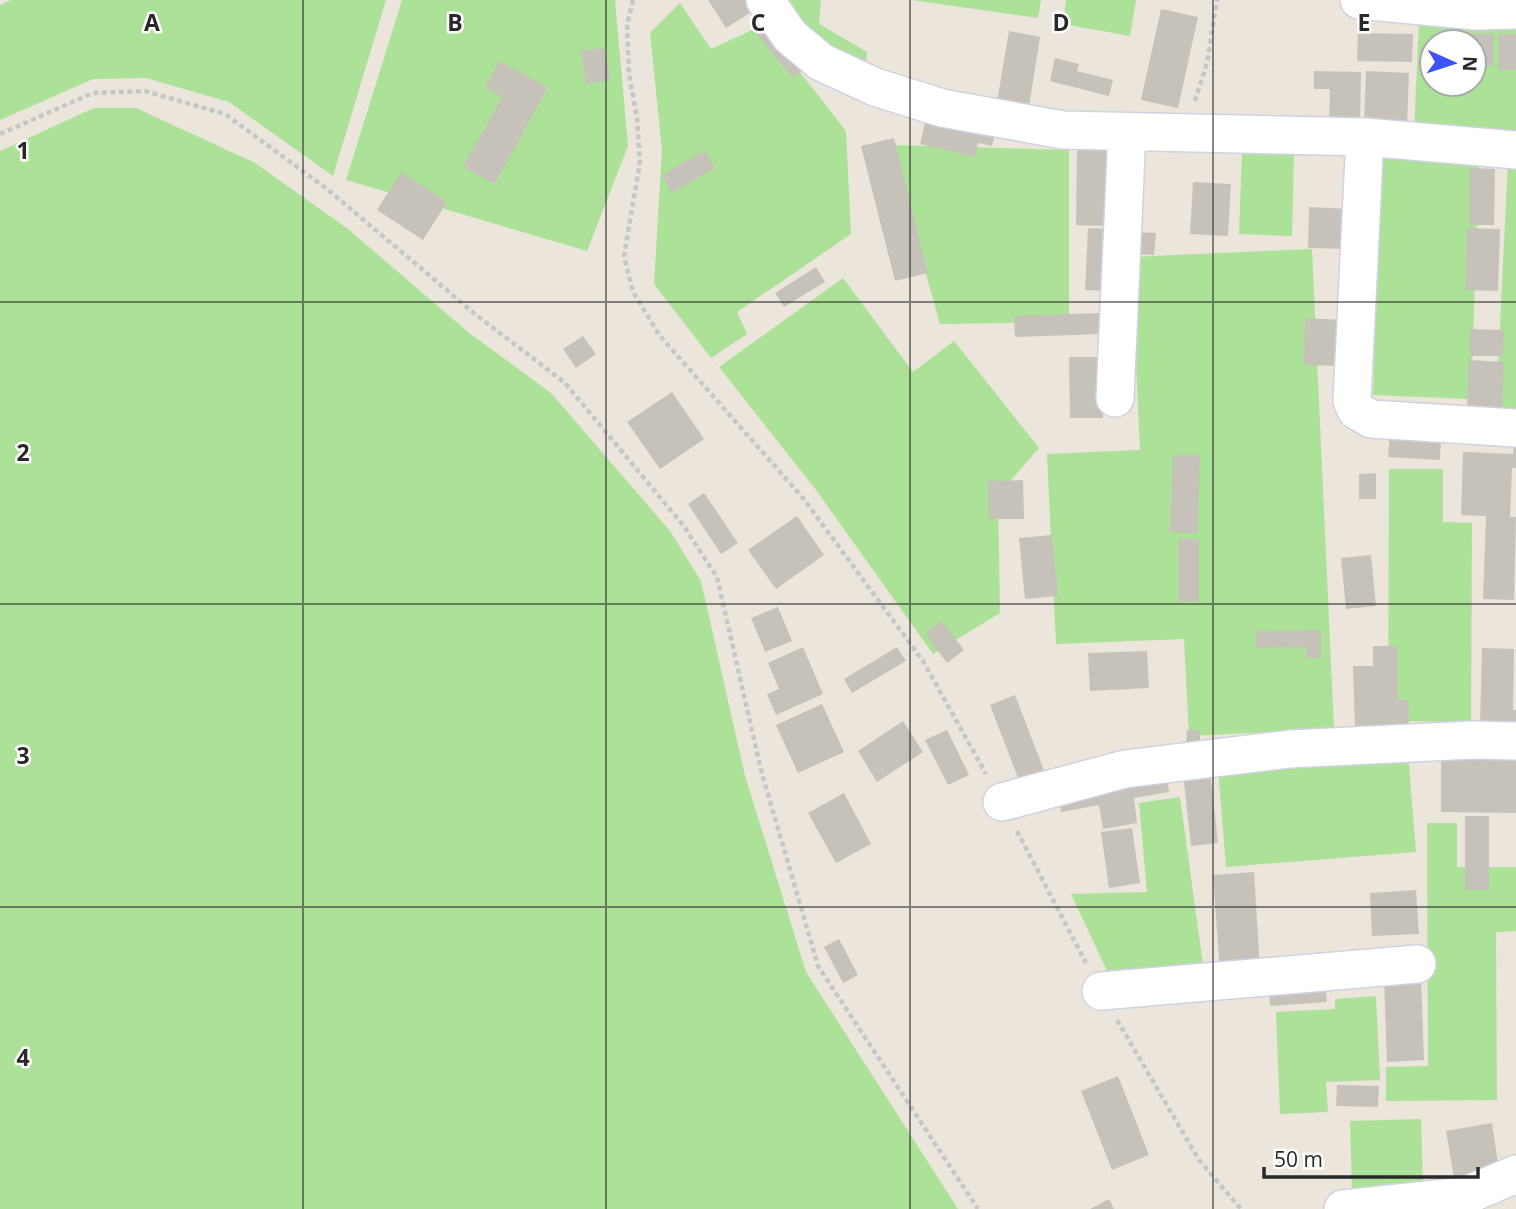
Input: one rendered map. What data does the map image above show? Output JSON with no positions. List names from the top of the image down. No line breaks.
{"scale_bar":"50 m","north":"right","grid":{"columns":["A","B","C","D","E"],"rows":["1","2","3","4"]}}
